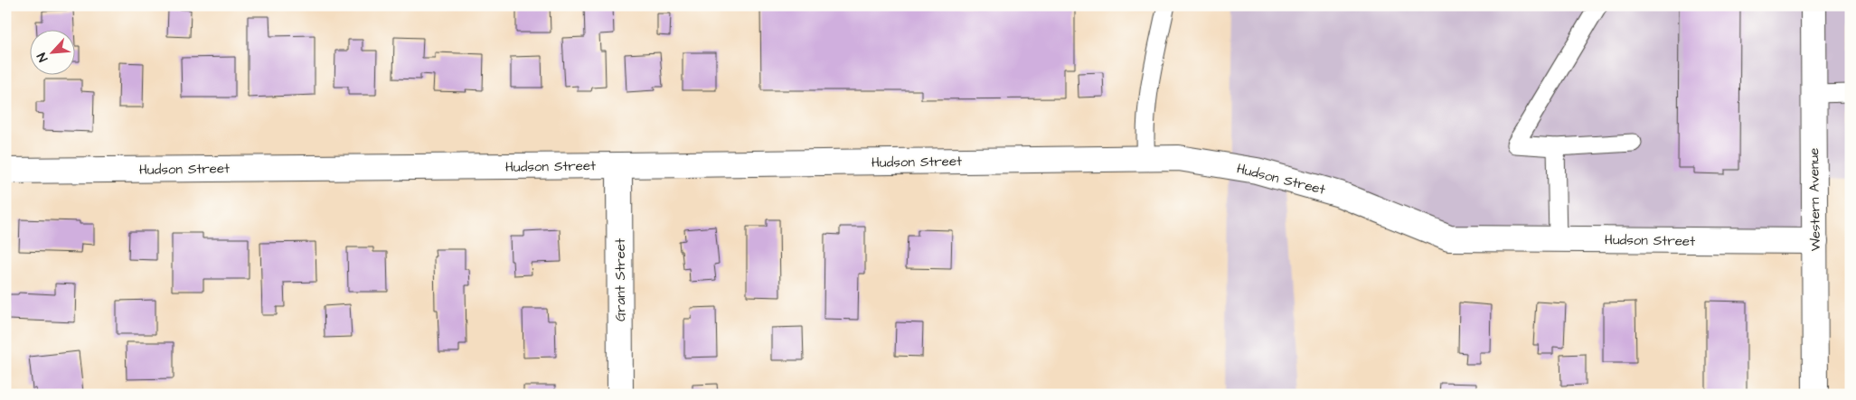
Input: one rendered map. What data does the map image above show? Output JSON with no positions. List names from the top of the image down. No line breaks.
{"streets":{"street":["Hudson Street","Western Avenue","Grant Street"]},"crossings":[["Hudson Street","Western Avenue"],["Hudson Street","Grant Street"]],"north":"bottom left"}
